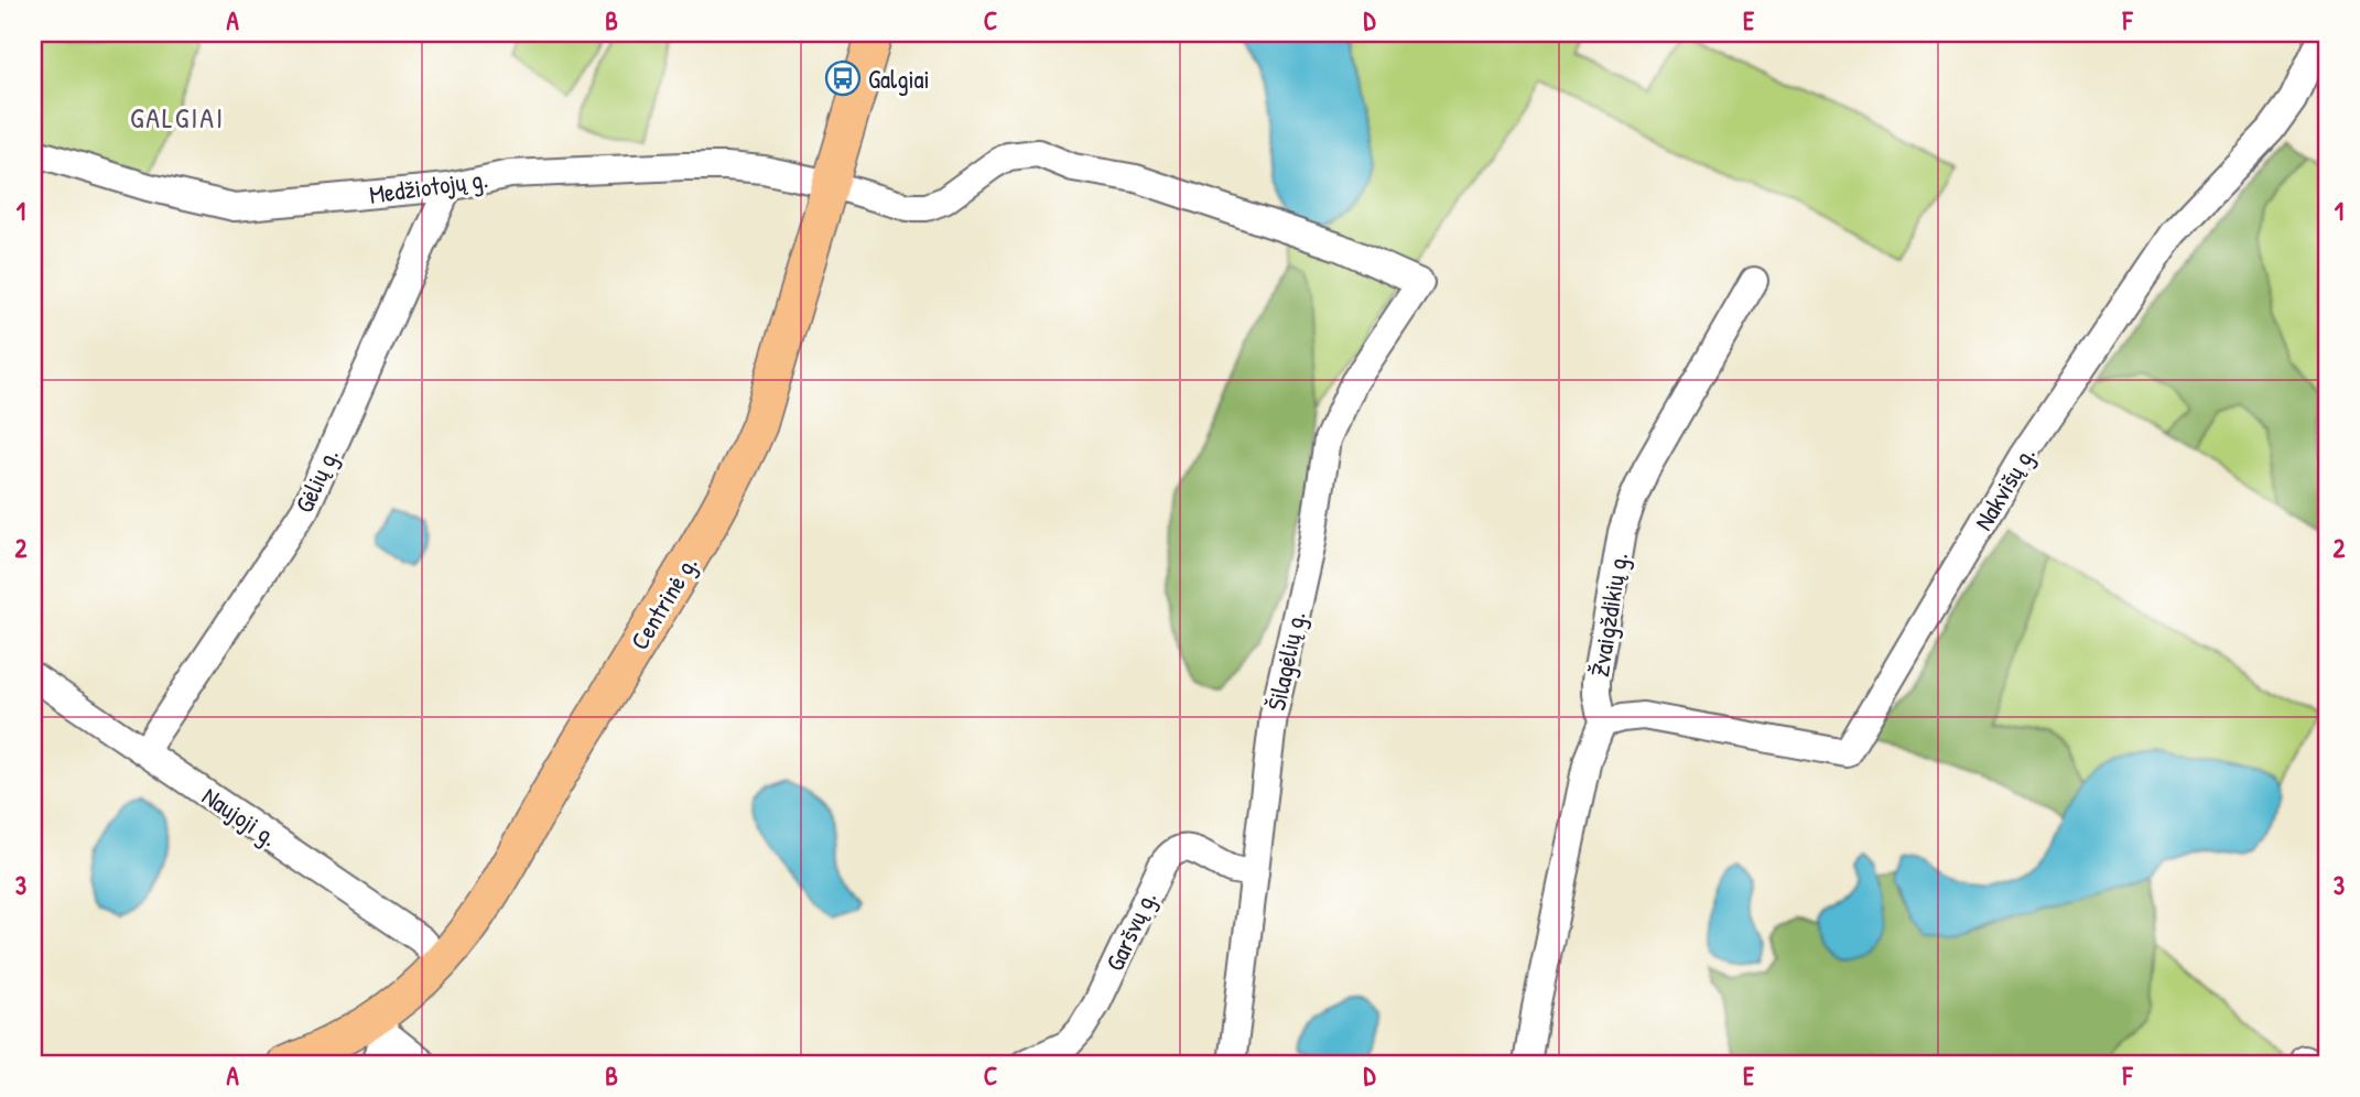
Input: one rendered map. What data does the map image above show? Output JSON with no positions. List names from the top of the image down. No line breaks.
{"streets":{"main road":["Centrinė g."],"street":["Medžiotojų g.","Gėlių g.","Nakvišų g.","Žvaigždikių g.","Šilagėlių g.","Naujoji g.","Garšvų g."]},"crossings":[["Medžiotojų g.","Gėlių g."],["Medžiotojų g.","Centrinė g."],["Medžiotojų g.","Šilagėlių g."],["Gėlių g.","Naujoji g."],["Nakvišų g.","Žvaigždikių g."],["Centrinė g.","Naujoji g."],["Šilagėlių g.","Garšvų g."]],"districts":["GALGIAI"],"places":{"bus stop":["Galgiai"]},"grid":{"columns":["A","B","C","D","E","F"],"rows":["1","2","3"]}}
